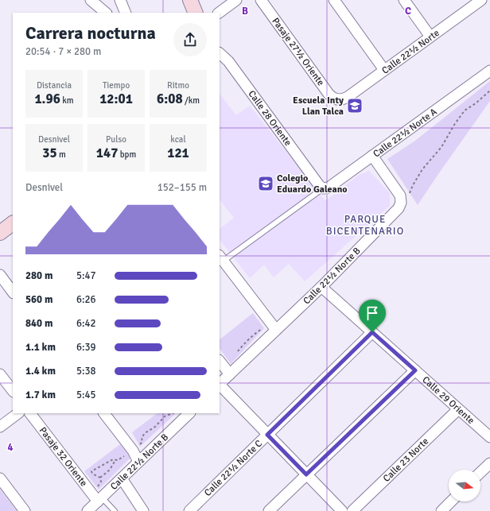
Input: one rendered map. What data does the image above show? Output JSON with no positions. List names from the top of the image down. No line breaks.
{"streets":{"street":["Pasaje 27½ Oriente","Calle 22½ Norte","Calle 28 Oriente","Calle 22½ Norte A","Calle 22½ Norte B","Calle 29 Oriente","Pasaje 32 Oriente","Calle 23 Norte","Calle 22½ Norte C"]},"crossings":[["Pasaje 27½ Oriente","Calle 22½ Norte"],["Calle 28 Oriente","Calle 22½ Norte A"],["Calle 22½ Norte B","Calle 29 Oriente"],["Calle 22½ Norte B","Pasaje 32 Oriente"],["Calle 29 Oriente","Calle 23 Norte"],["Calle 29 Oriente","Calle 22½ Norte C"]],"districts":["PARQUE BICENTENARIO"],"places":{"school or university":["Escuela Inty Llan Talca","Colegio Eduardo Galeano"]},"north":"right","page":{"heading":["Carrera nocturna","20:54 · 7 × 280 m"],"stats":[["Distancia","1.96 km"],["Tiempo","12:01"],["Ritmo","6:08 /km"],["Desnivel","35 m"],["Pulso","147 bpm"],["kcal","121"]],"chart":["Desnivel","152–155 m"],"list":[{"name":"280 m","note":"5:47"},{"name":"560 m","note":"6:26"},{"name":"840 m","note":"6:42"},{"name":"1.1 km","note":"6:39"},{"name":"1.4 km","note":"5:38"},{"name":"1.7 km","note":"5:45"}]},"grid":{"columns":["B","C"],"rows":["4"]}}
